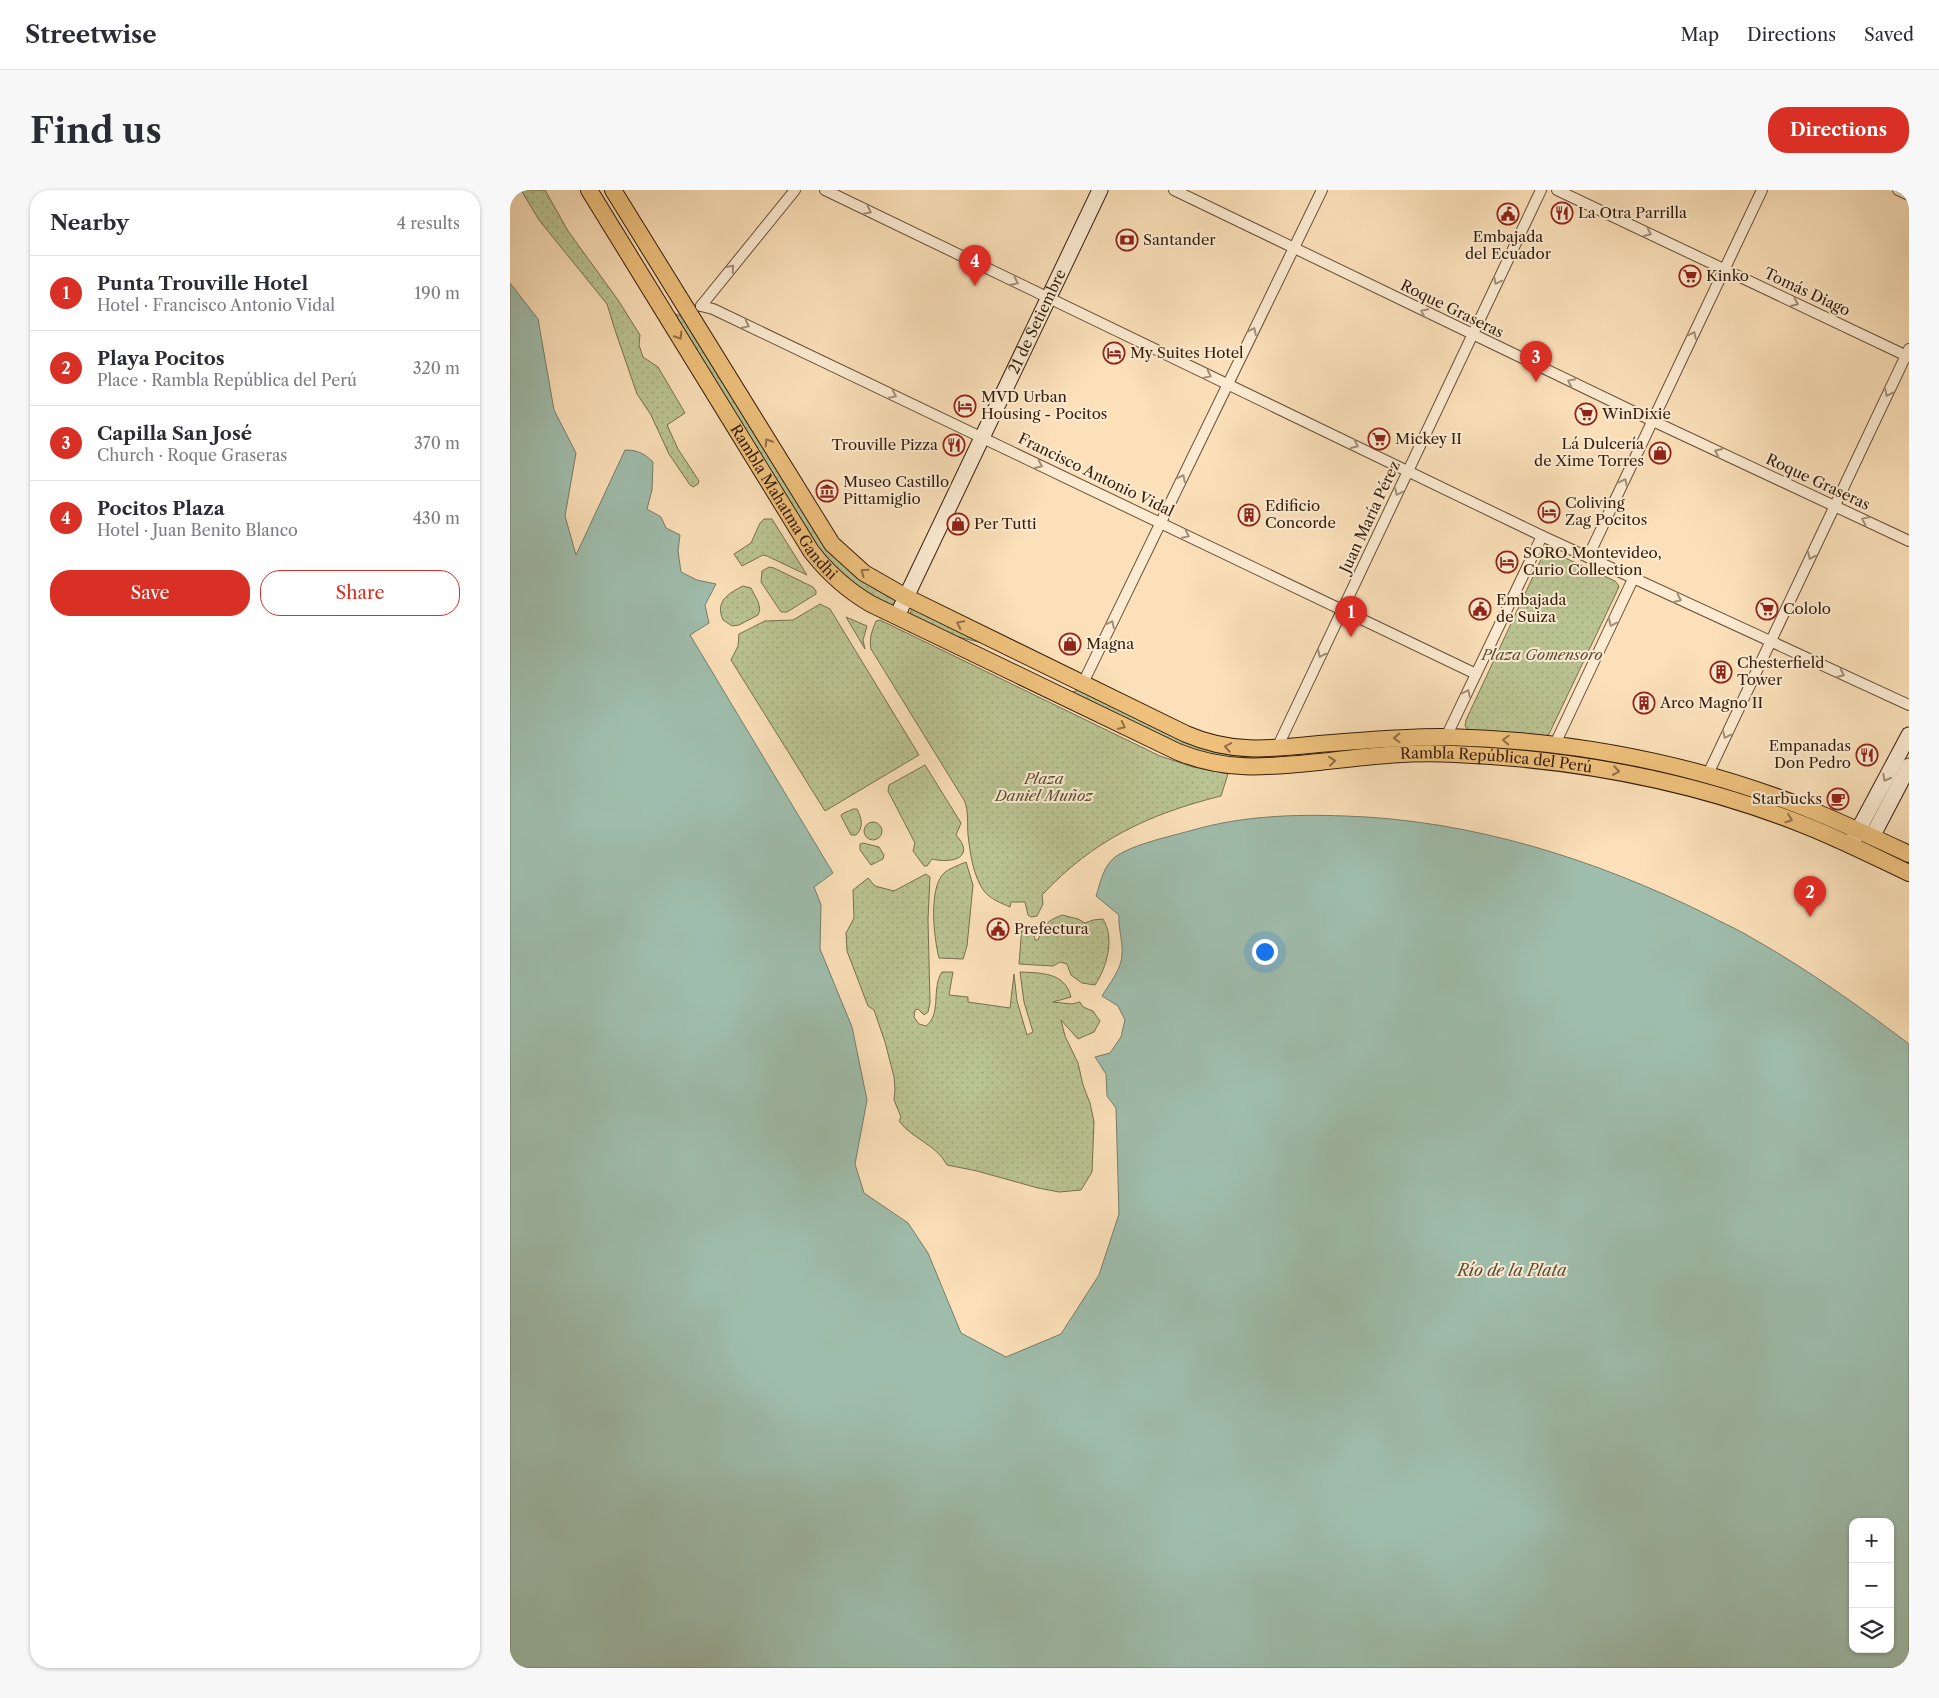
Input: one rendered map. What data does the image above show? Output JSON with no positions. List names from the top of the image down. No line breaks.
{"streets":{"main road":["Rambla Mahatma Gandhi","Rambla República del Perú"],"street":["Tomás Diago","Roque Graseras","21 de Setiembre","Francisco Antonio Vidal","Juan María Pérez"]},"crossings":[["Roque Graseras","Juan María Pérez"],["21 de Setiembre","Francisco Antonio Vidal"],["21 de Setiembre","Rambla Mahatma Gandhi"],["Francisco Antonio Vidal","Rambla Mahatma Gandhi"],["Francisco Antonio Vidal","Juan María Pérez"],["Rambla Mahatma Gandhi","Rambla República del Perú"],["Juan María Pérez","Rambla República del Perú"]],"one_way":["Tomás Diago","Roque Graseras","Francisco Antonio Vidal","Juan María Pérez"],"water":["Río de la Plata"],"parks":["Plaza Gomensoro","Plaza Daniel Muñoz"],"places":{"restaurant":["La Otra Parrilla","Trouville Pizza","Empanadas Don Pedro"],"public building":["Embajada del Ecuador","Embajada de Suiza","Prefectura"],"bank":["Santander"],"supermarket":["Kinko","WinDixie","Mickey II","Cololo"],"hotel":["My Suites Hotel","MVD Urban Housing - Pocitos","Coliving Zag Pocitos","SORO Montevideo, Curio Collection"],"shop":["Lá Dulcería de Xime Torres","Per Tutti","Magna"],"museum":["Museo Castillo Pittamiglio"],"building":["Edificio Concorde","Chesterfield Tower","Arco Magno II"],"cafe":["Starbucks"]},"page":{"header":"Streetwise","nav":["Map","Directions","Saved"],"buttons":["Directions",["Save","Share"]],"title":"Find us","heading":["Nearby","4 results"],"pins":["4","3","1","2"],"list":[{"mark":"1","name":"Punta Trouville Hotel","note":"Hotel · Francisco Antonio Vidal","value":"190 m"},{"mark":"2","name":"Playa Pocitos","note":"Place · Rambla República del Perú","value":"320 m"},{"mark":"3","name":"Capilla San José","note":"Church · Roque Graseras","value":"370 m"},{"mark":"4","name":"Pocitos Plaza","note":"Hotel · Juan Benito Blanco","value":"430 m"}],"map_buttons":["+","−"]}}
